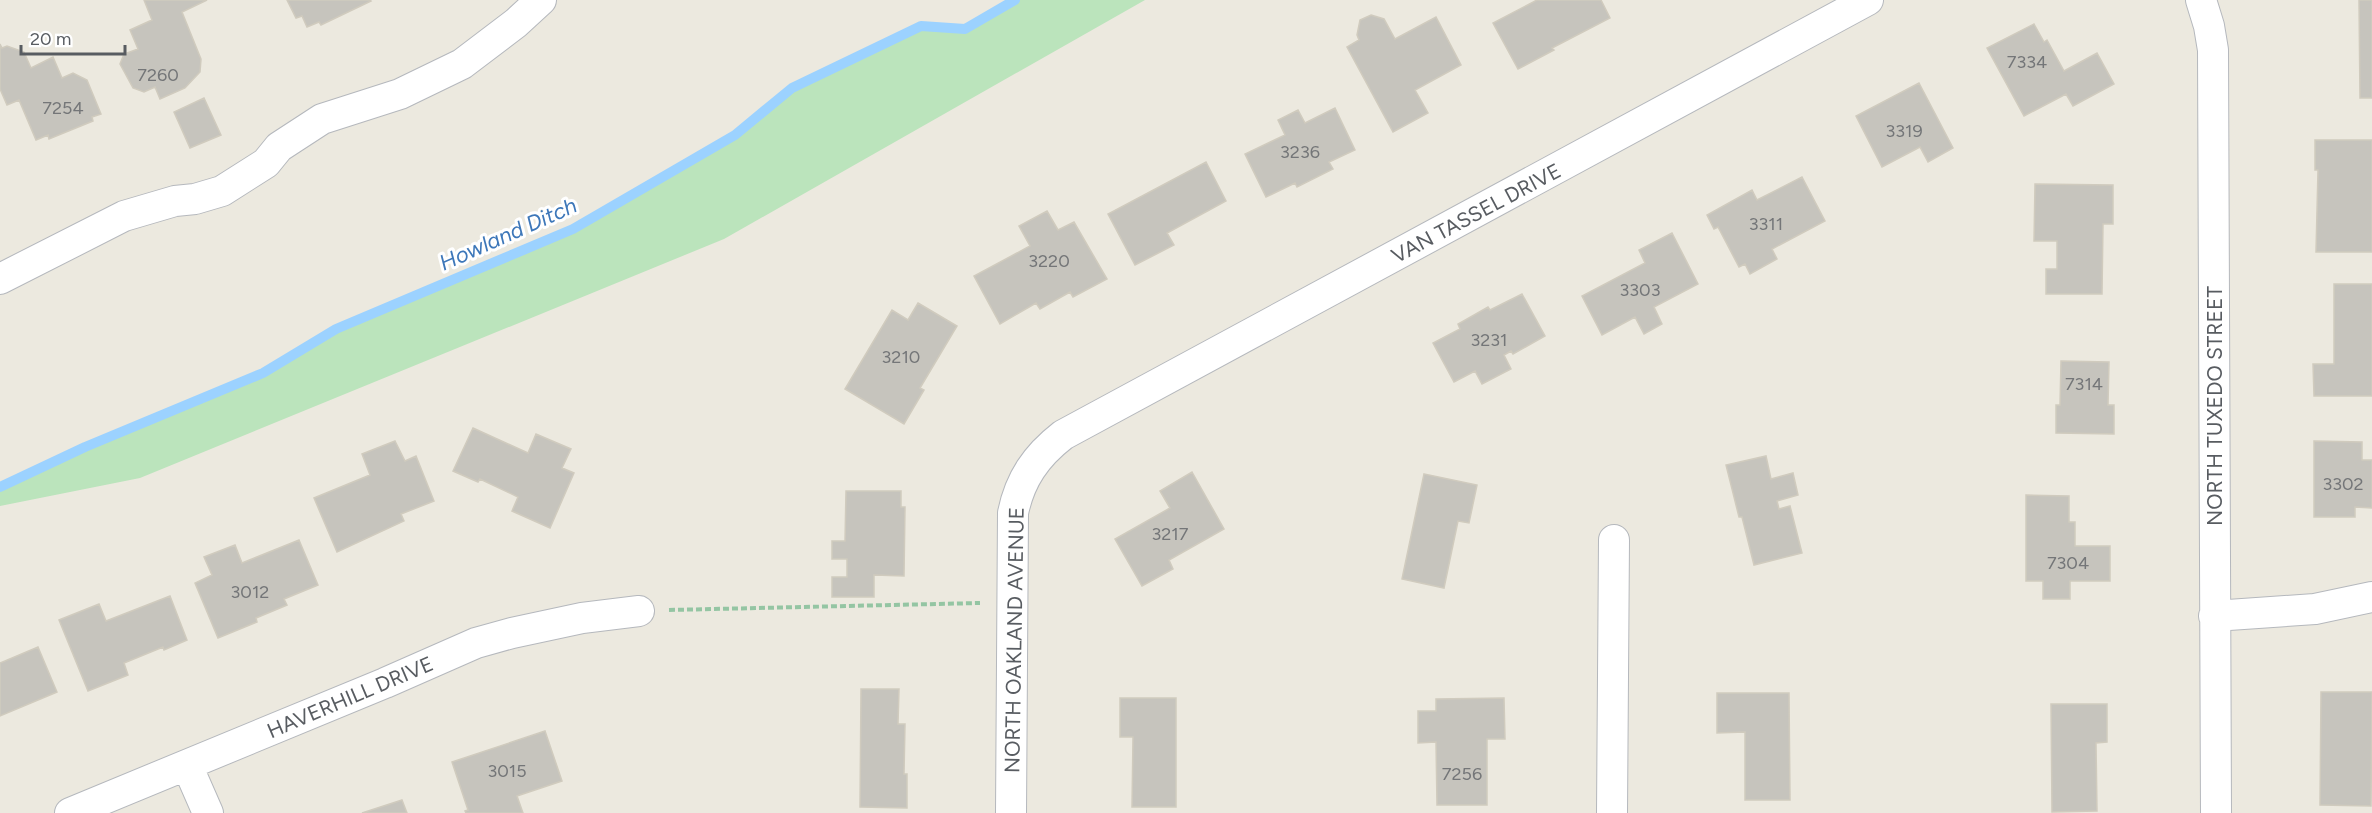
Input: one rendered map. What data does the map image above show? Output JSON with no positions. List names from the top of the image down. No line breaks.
{"streets":{"street":["VAN TASSEL DRIVE","NORTH TUXEDO STREET","NORTH OAKLAND AVENUE","HAVERHILL DRIVE"]},"crossings":[["VAN TASSEL DRIVE","NORTH OAKLAND AVENUE"]],"water":["Howland Ditch"],"house_numbers":["7334","7260","7254","3319","3236","3311","3220","3303","3231","3210","7314","3302","3217","7304","3012","3015","7256"],"scale_bar":"20 m"}
